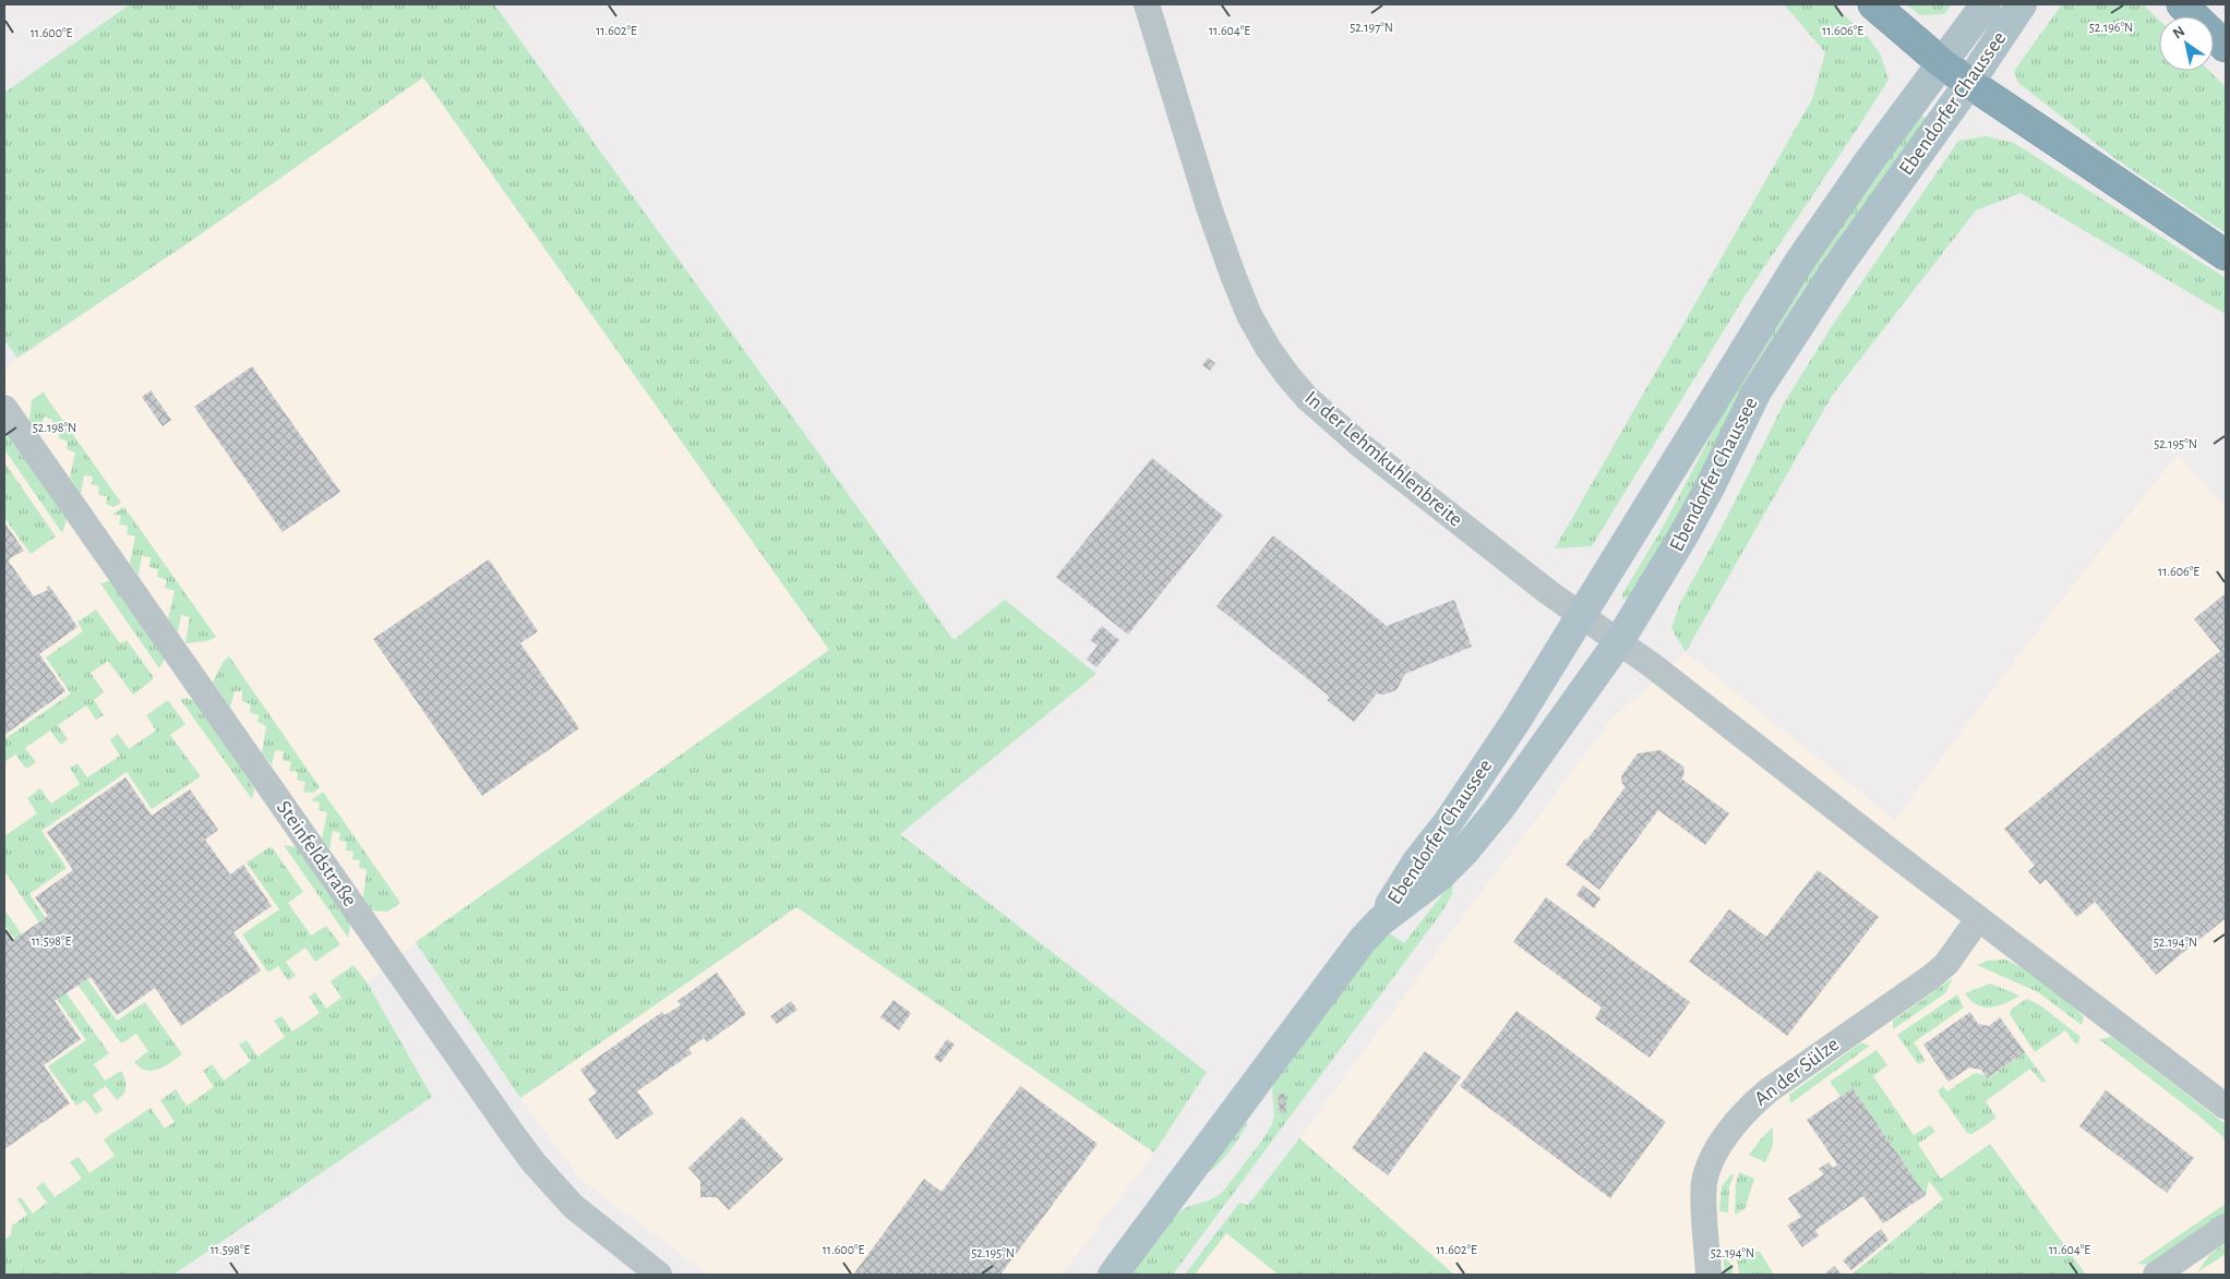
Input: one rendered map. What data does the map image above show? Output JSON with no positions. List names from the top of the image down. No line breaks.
{"streets":{"main road":["Ebendorfer Chaussee"],"street":["In der Lehmkuhlenbreite","Steinfeldstraße","An der Sülze"]},"crossings":[["Ebendorfer Chaussee","In der Lehmkuhlenbreite"]],"north":"top left","coordinates":["52.197°N","52.196°N","11.602°E","11.604°E","11.606°E","11.600°E","52.198°N","52.195°N","11.598°E","52.194°N"]}
